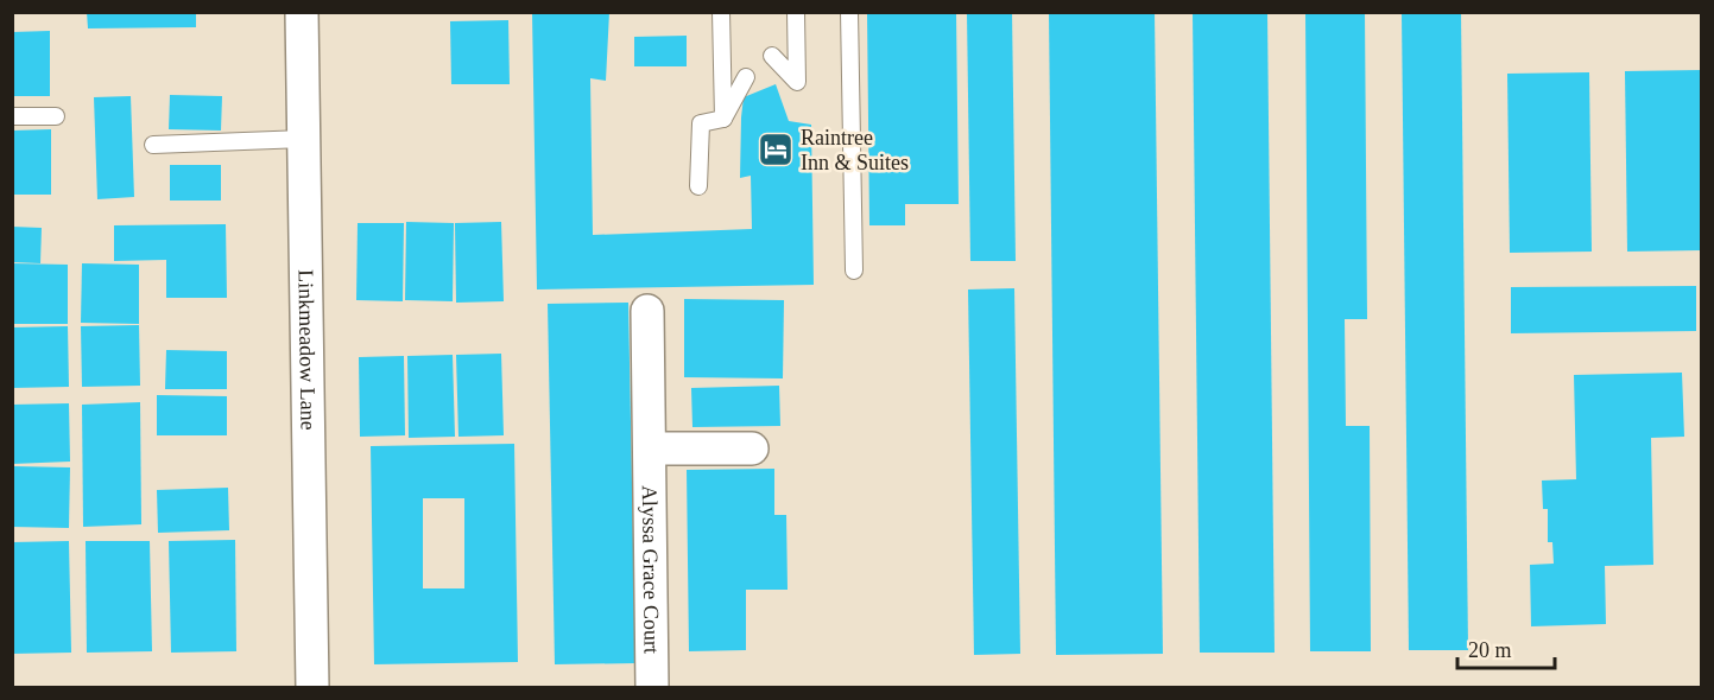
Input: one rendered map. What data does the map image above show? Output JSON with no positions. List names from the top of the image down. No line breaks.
{"streets":{"street":["Linkmeadow Lane","Alyssa Grace Court"]},"places":{"hotel":["Raintree Inn & Suites"]},"scale_bar":"20 m"}
